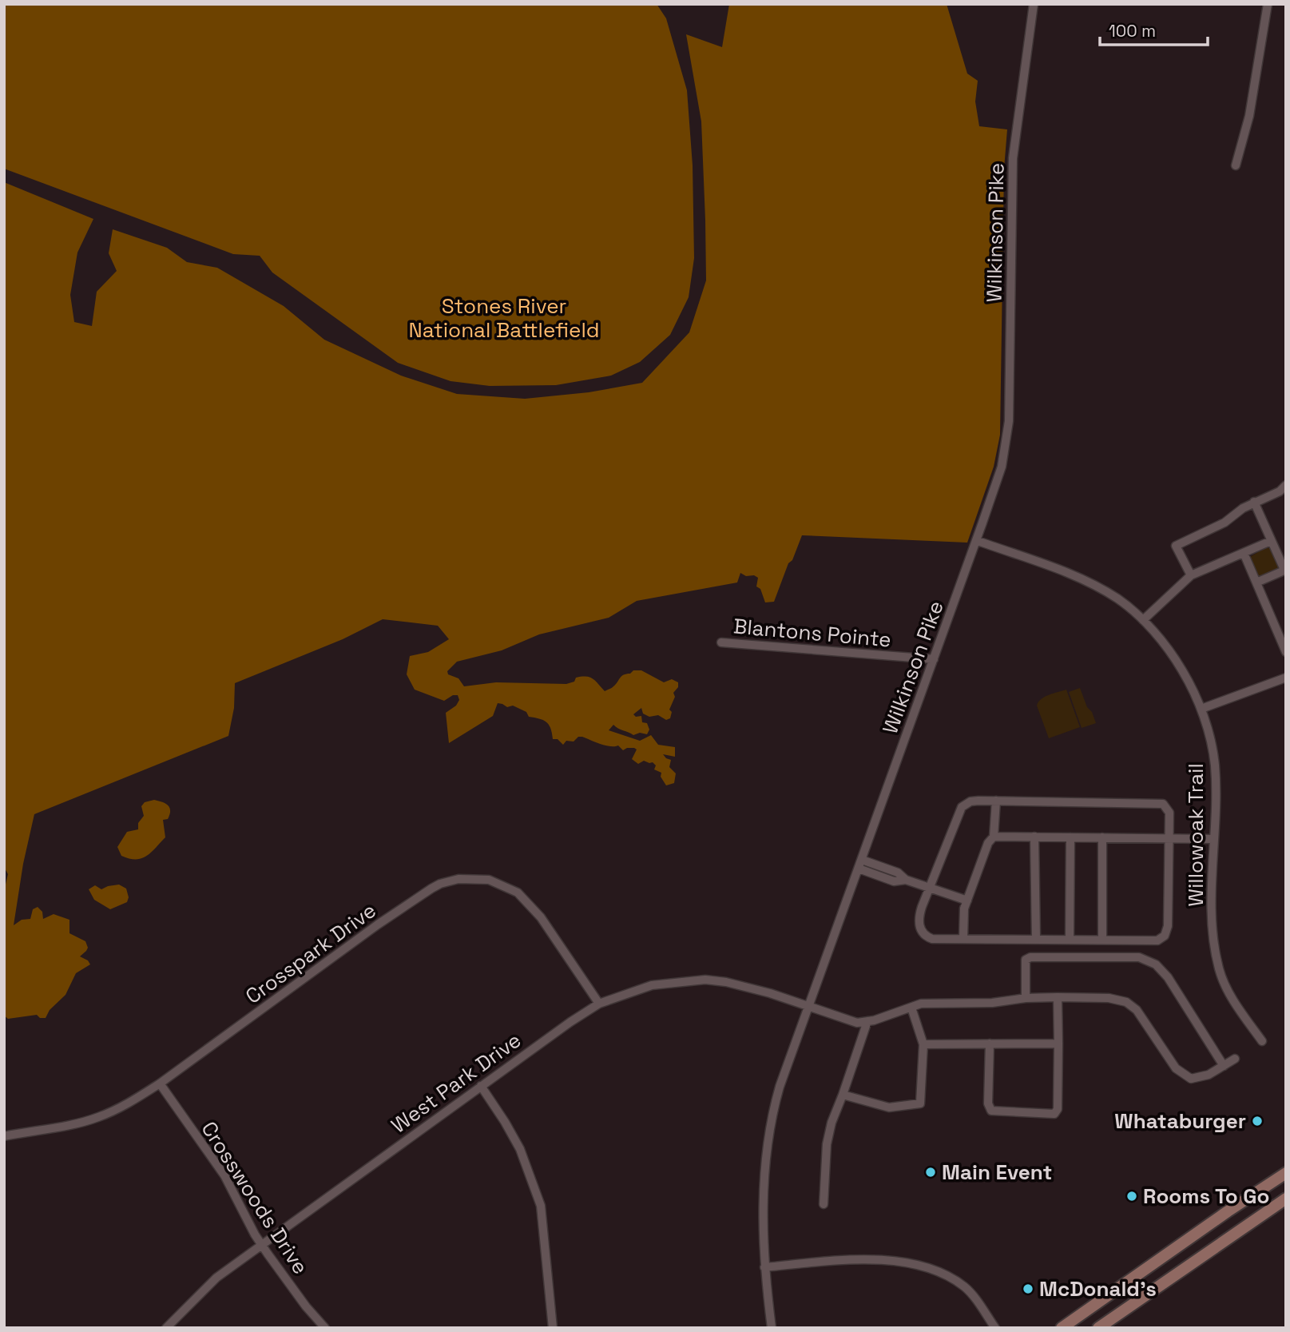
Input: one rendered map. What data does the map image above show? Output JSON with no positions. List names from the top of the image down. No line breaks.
{"streets":{"street":["Wilkinson Pike","Blantons Pointe","Willowoak Trail","Crosspark Drive","West Park Drive","Crosswoods Drive"]},"crossings":[["Wilkinson Pike","Blantons Pointe"],["Wilkinson Pike","Willowoak Trail"],["Wilkinson Pike","West Park Drive"],["Crosspark Drive","West Park Drive"],["Crosspark Drive","Crosswoods Drive"],["West Park Drive","Crosswoods Drive"]],"parks":["Stones River National Battlefield"],"places":["Whataburger","Main Event","Rooms To Go","McDonald's"],"scale_bar":"100 m"}
